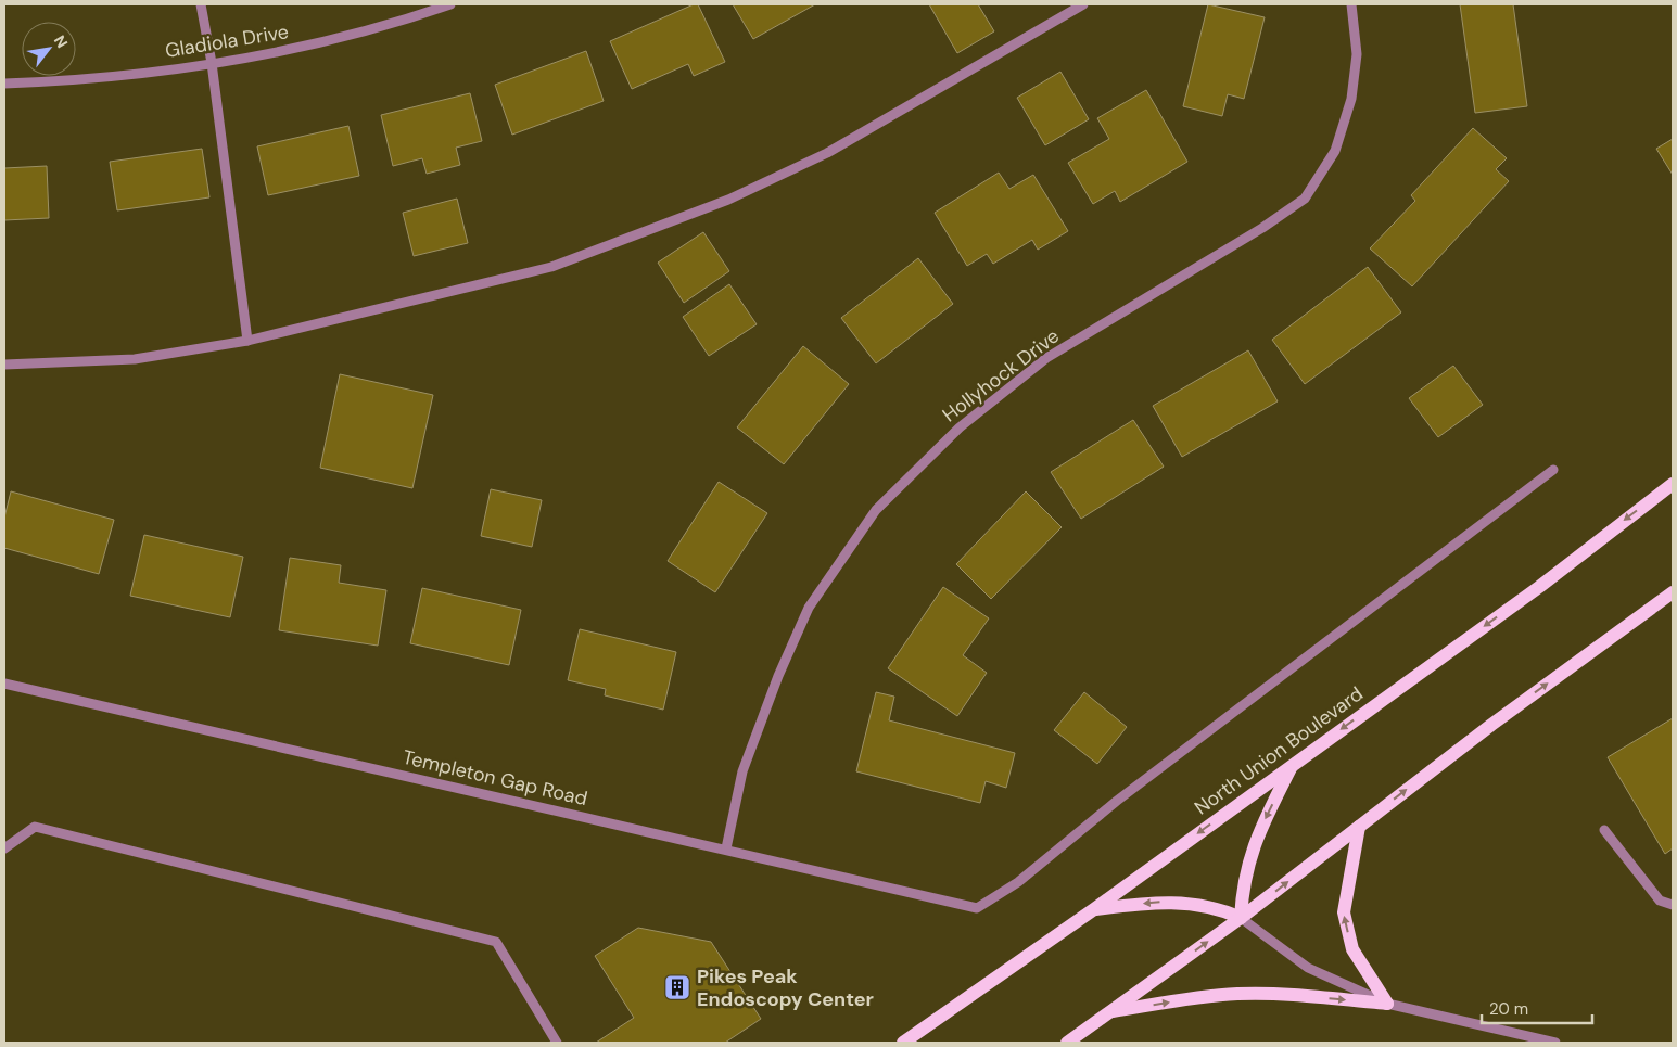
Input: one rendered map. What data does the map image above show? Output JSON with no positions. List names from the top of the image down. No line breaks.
{"streets":{"main road":["North Union Boulevard"],"street":["Gladiola Drive","Hollyhock Drive","Templeton Gap Road"]},"crossings":[["Hollyhock Drive","Templeton Gap Road"]],"places":{"building":["Pikes Peak Endoscopy Center"]},"scale_bar":"20 m","north":"top right"}
